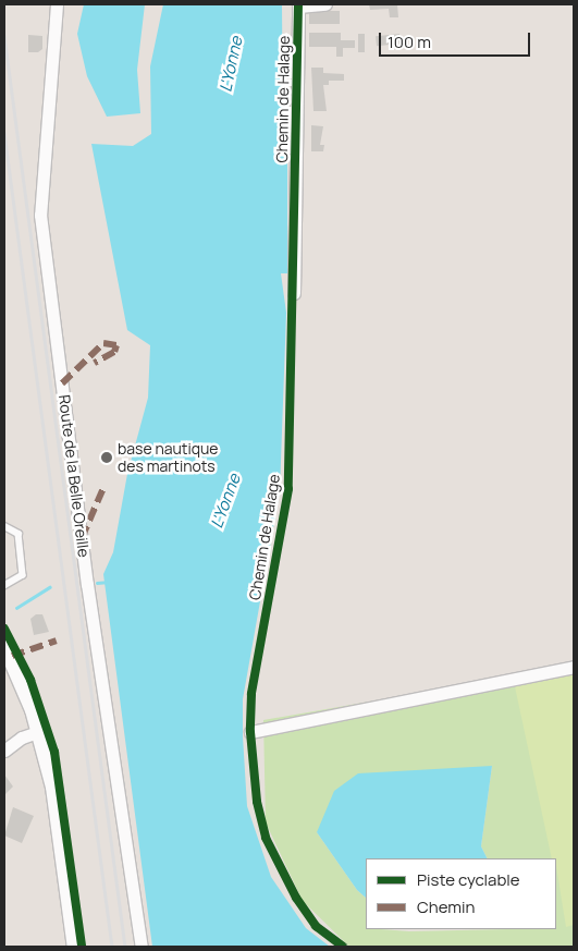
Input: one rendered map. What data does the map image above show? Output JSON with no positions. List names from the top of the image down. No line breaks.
{"streets":{"street":["Chemin de Halage","Route de la Belle Oreille"]},"water":["L'Yonne"],"places":["base nautique des martinots"],"legend":["Piste cyclable","Chemin"],"scale_bar":"100 m"}
